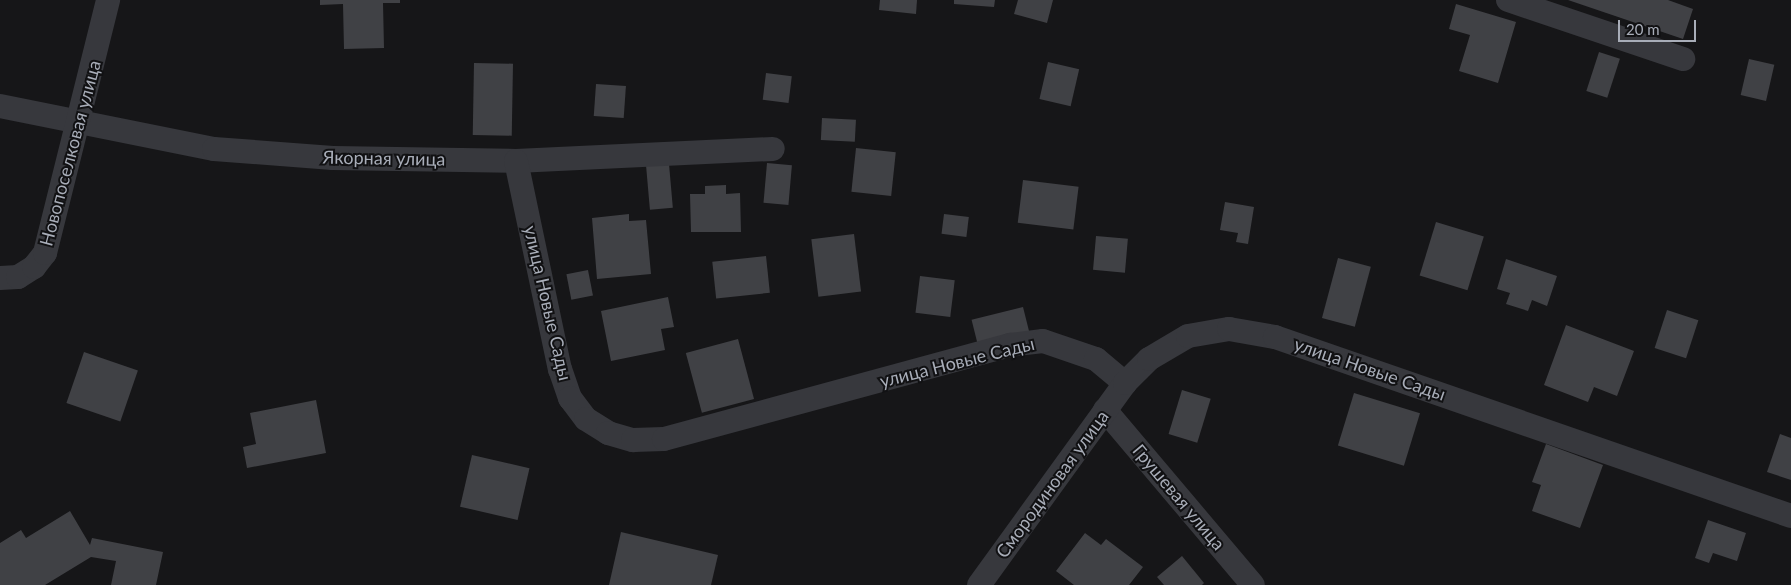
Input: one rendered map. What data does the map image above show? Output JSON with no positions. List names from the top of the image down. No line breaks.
{"streets":{"street":["Новопоселковая улица","Якорная улица","улица Новые Сады","Смородиновая улица","Грушевая улица"]},"crossings":[["Новопоселковая улица","Якорная улица"],["Якорная улица","улица Новые Сады"],["улица Новые Сады","Смородиновая улица"],["Смородиновая улица","Грушевая улица"]],"scale_bar":"20 m"}
